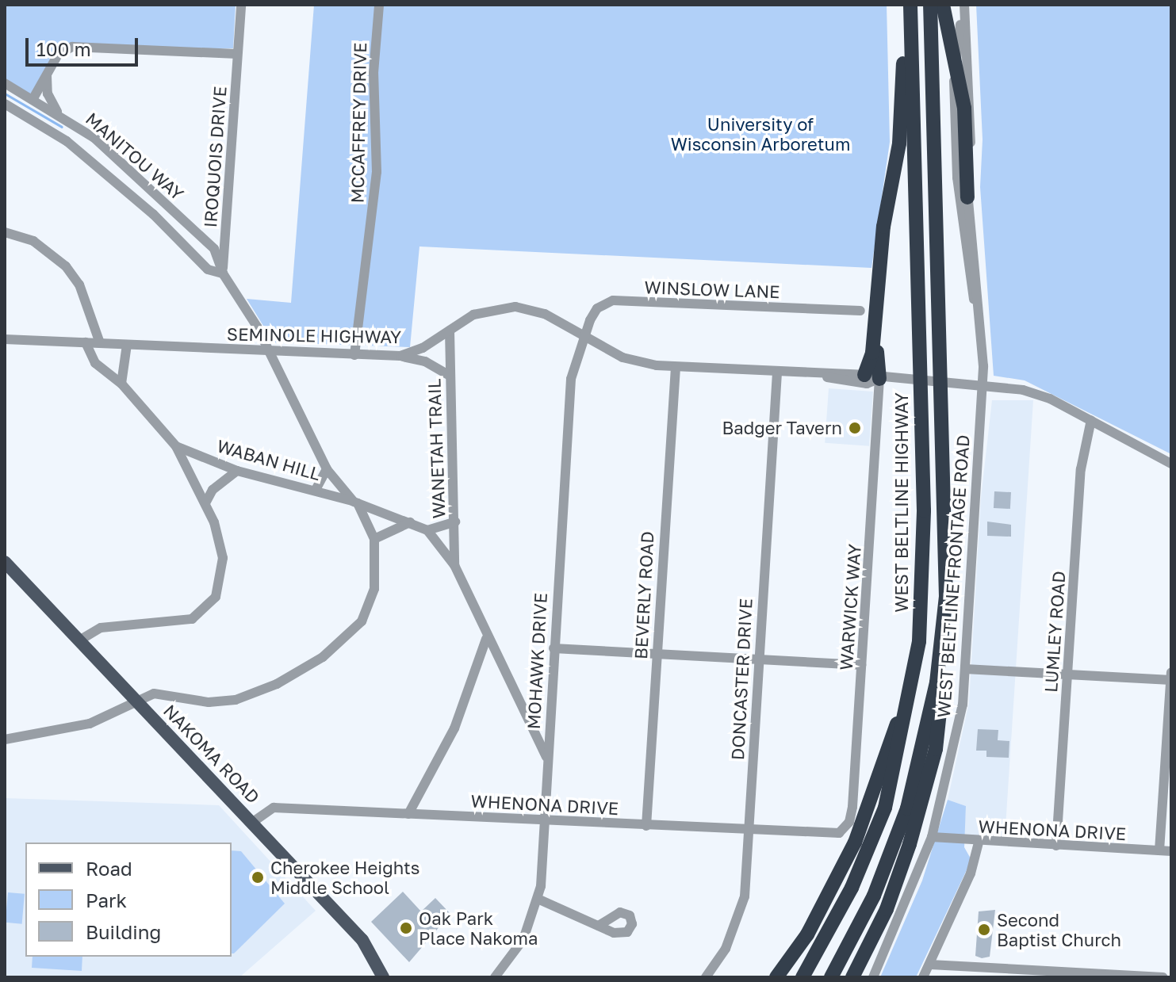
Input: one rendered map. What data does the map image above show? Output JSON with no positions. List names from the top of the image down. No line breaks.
{"streets":{"highway":["WEST BELTLINE HIGHWAY"],"main road":["NAKOMA ROAD"],"street":["MCCAFFREY DRIVE","MANITOU WAY","IROQUOIS DRIVE","WINSLOW LANE","SEMINOLE HIGHWAY","WANETAH TRAIL","WABAN HILL","WEST BELTLINE FRONTAGE ROAD","BEVERLY ROAD","WARWICK WAY","LUMLEY ROAD","MOHAWK DRIVE","DONCASTER DRIVE","WHENONA DRIVE"]},"crossings":[["MCCAFFREY DRIVE","SEMINOLE HIGHWAY"],["MANITOU WAY","IROQUOIS DRIVE"],["MANITOU WAY","SEMINOLE HIGHWAY"],["MANITOU WAY","WABAN HILL"],["WINSLOW LANE","SEMINOLE HIGHWAY"],["WINSLOW LANE","MOHAWK DRIVE"],["SEMINOLE HIGHWAY","WANETAH TRAIL"],["SEMINOLE HIGHWAY","WEST BELTLINE FRONTAGE ROAD"],["SEMINOLE HIGHWAY","BEVERLY ROAD"],["SEMINOLE HIGHWAY","WARWICK WAY"],["SEMINOLE HIGHWAY","LUMLEY ROAD"],["SEMINOLE HIGHWAY","MOHAWK DRIVE"],["SEMINOLE HIGHWAY","DONCASTER DRIVE"],["WEST BELTLINE FRONTAGE ROAD","WHENONA DRIVE"],["BEVERLY ROAD","WHENONA DRIVE"],["WARWICK WAY","WHENONA DRIVE"],["LUMLEY ROAD","WHENONA DRIVE"],["MOHAWK DRIVE","WHENONA DRIVE"],["DONCASTER DRIVE","WHENONA DRIVE"],["NAKOMA ROAD","WHENONA DRIVE"]],"parks":["University of Wisconsin Arboretum"],"places":["Badger Tavern","Cherokee Heights Middle School","Oak Park Place Nakoma","Second Baptist Church"],"legend":["Road","Park","Building"],"scale_bar":"100 m"}
